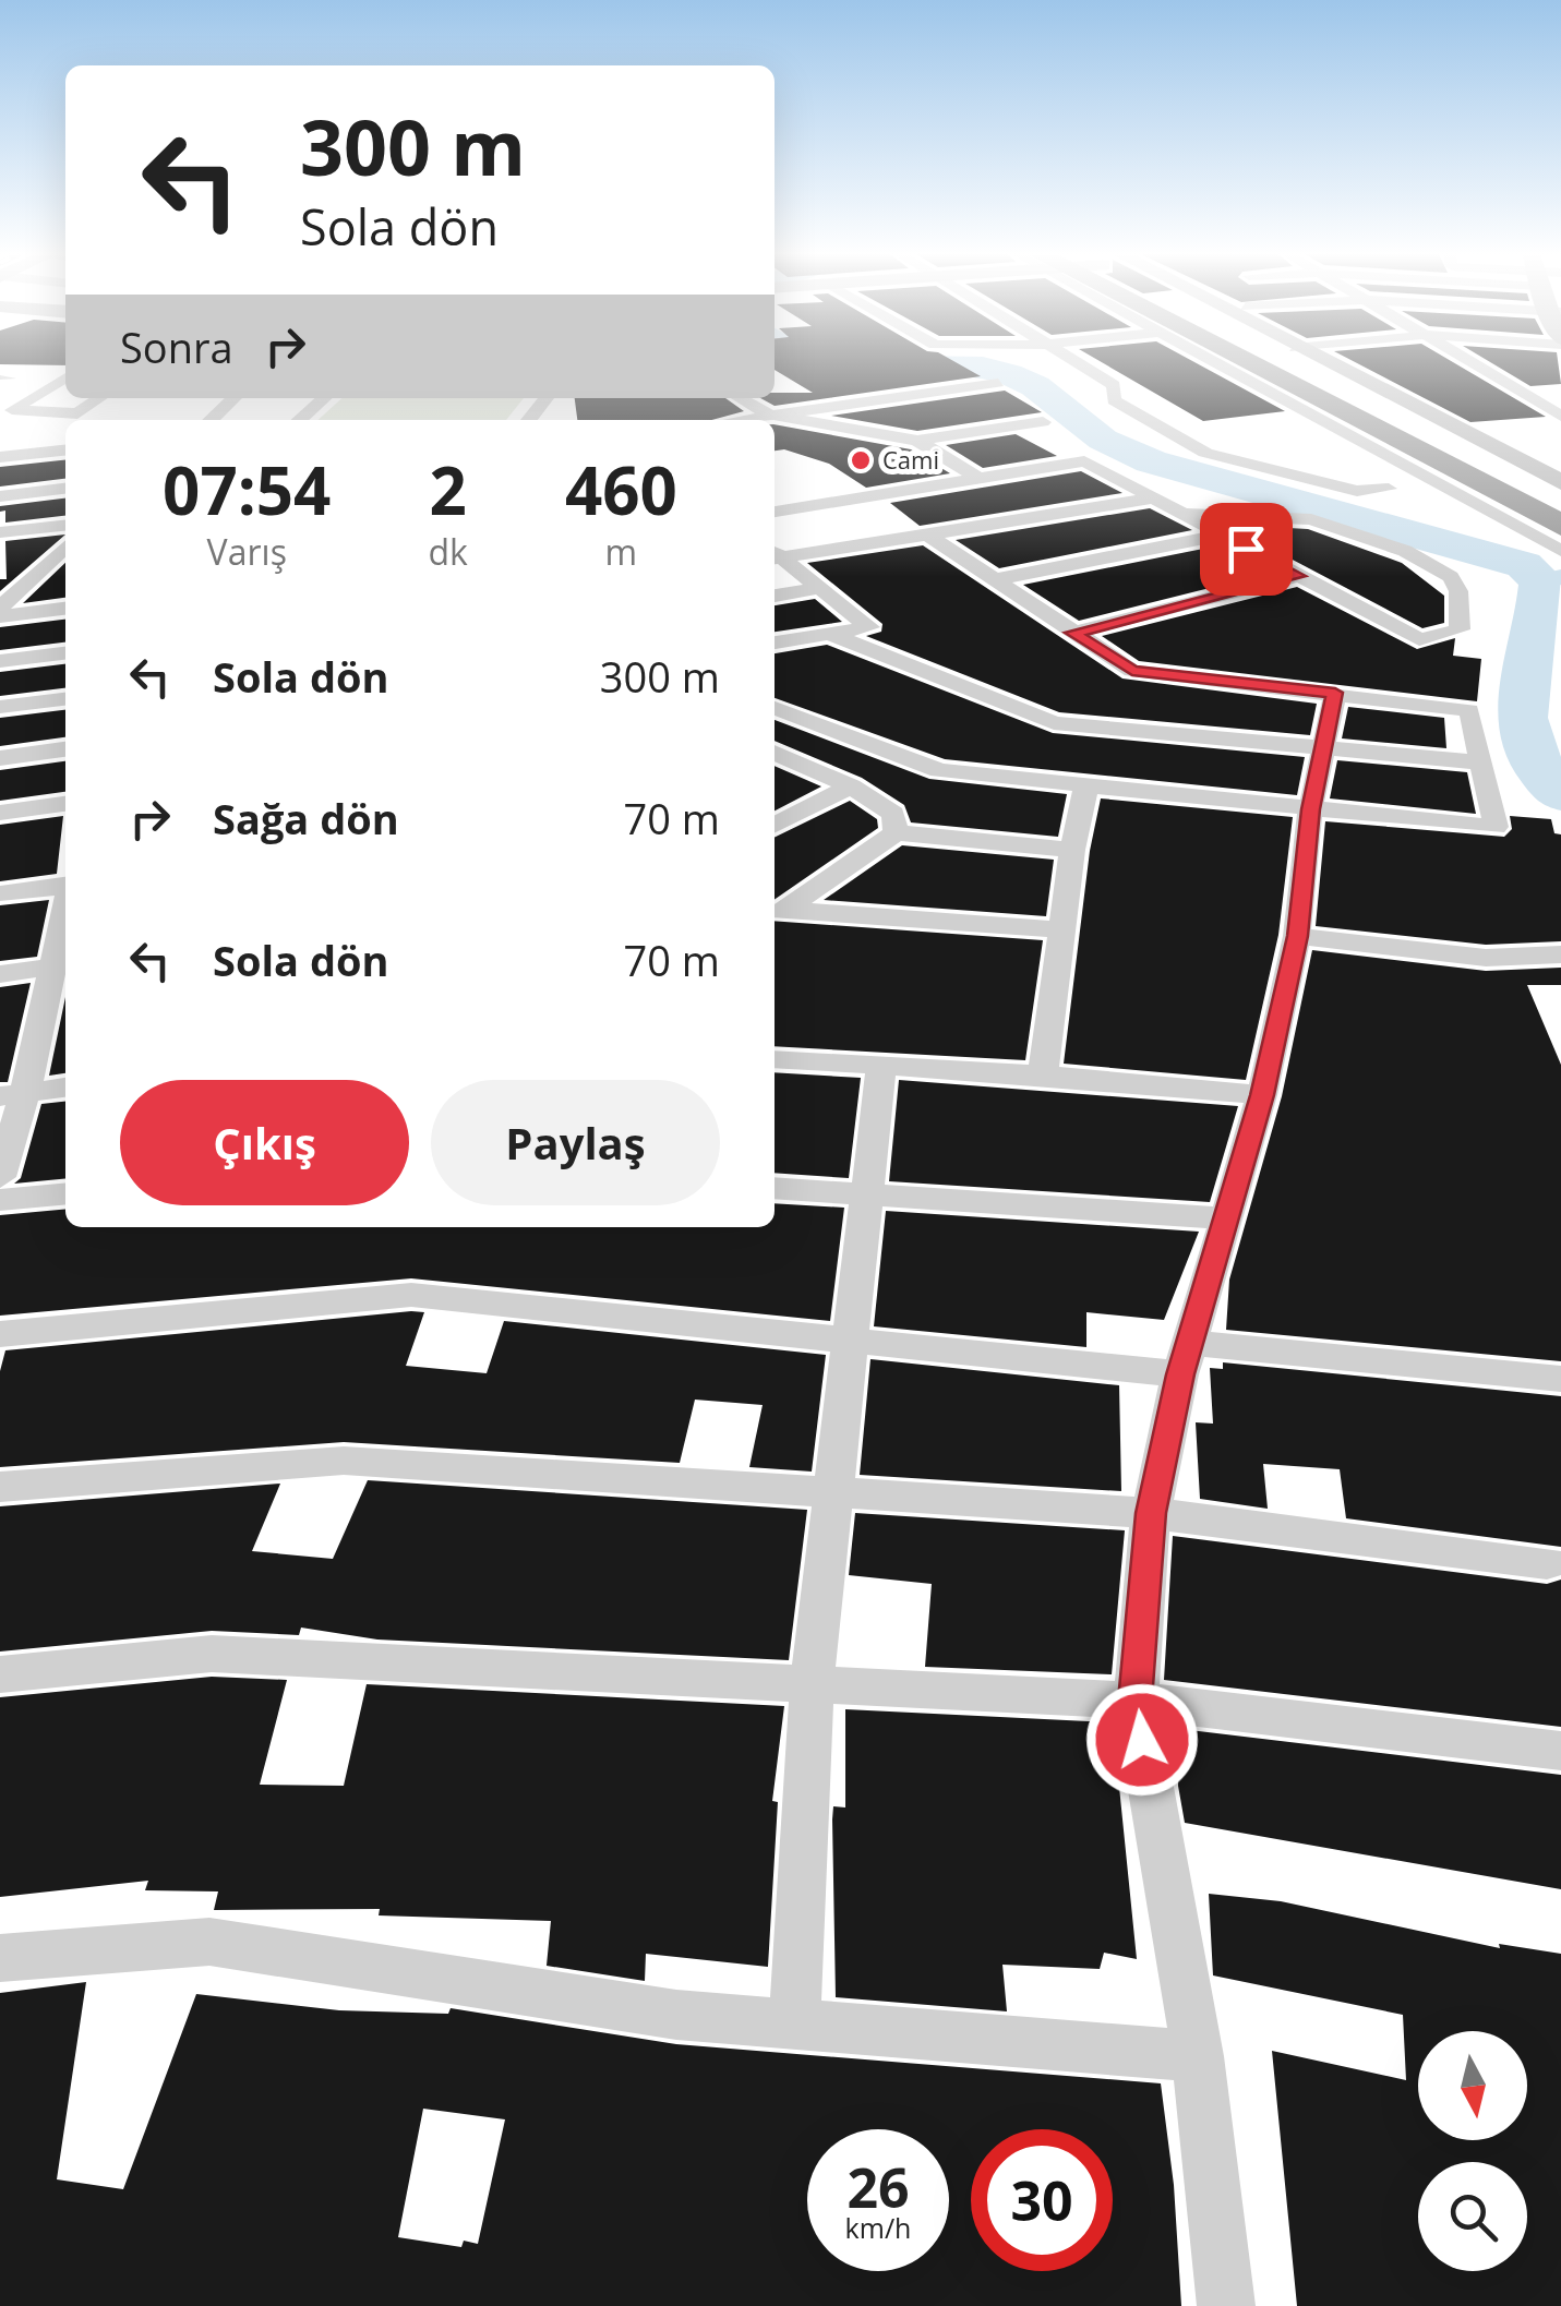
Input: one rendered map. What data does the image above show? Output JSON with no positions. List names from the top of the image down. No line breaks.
{"places":["Cami"],"north":"bottom","page":{"turn":["300 m","Sola dön"],"then":"Sonra","eta":["07:54","Varış","2","dk","460","m"],"list":[{"name":"Sola dön","value":"300 m"},{"name":"Sağa dön","value":"70 m"},{"name":"Sola dön","value":"70 m"}],"buttons":["Çıkış","Paylaş"],"speed":"26 km/h","limit":"30"}}
